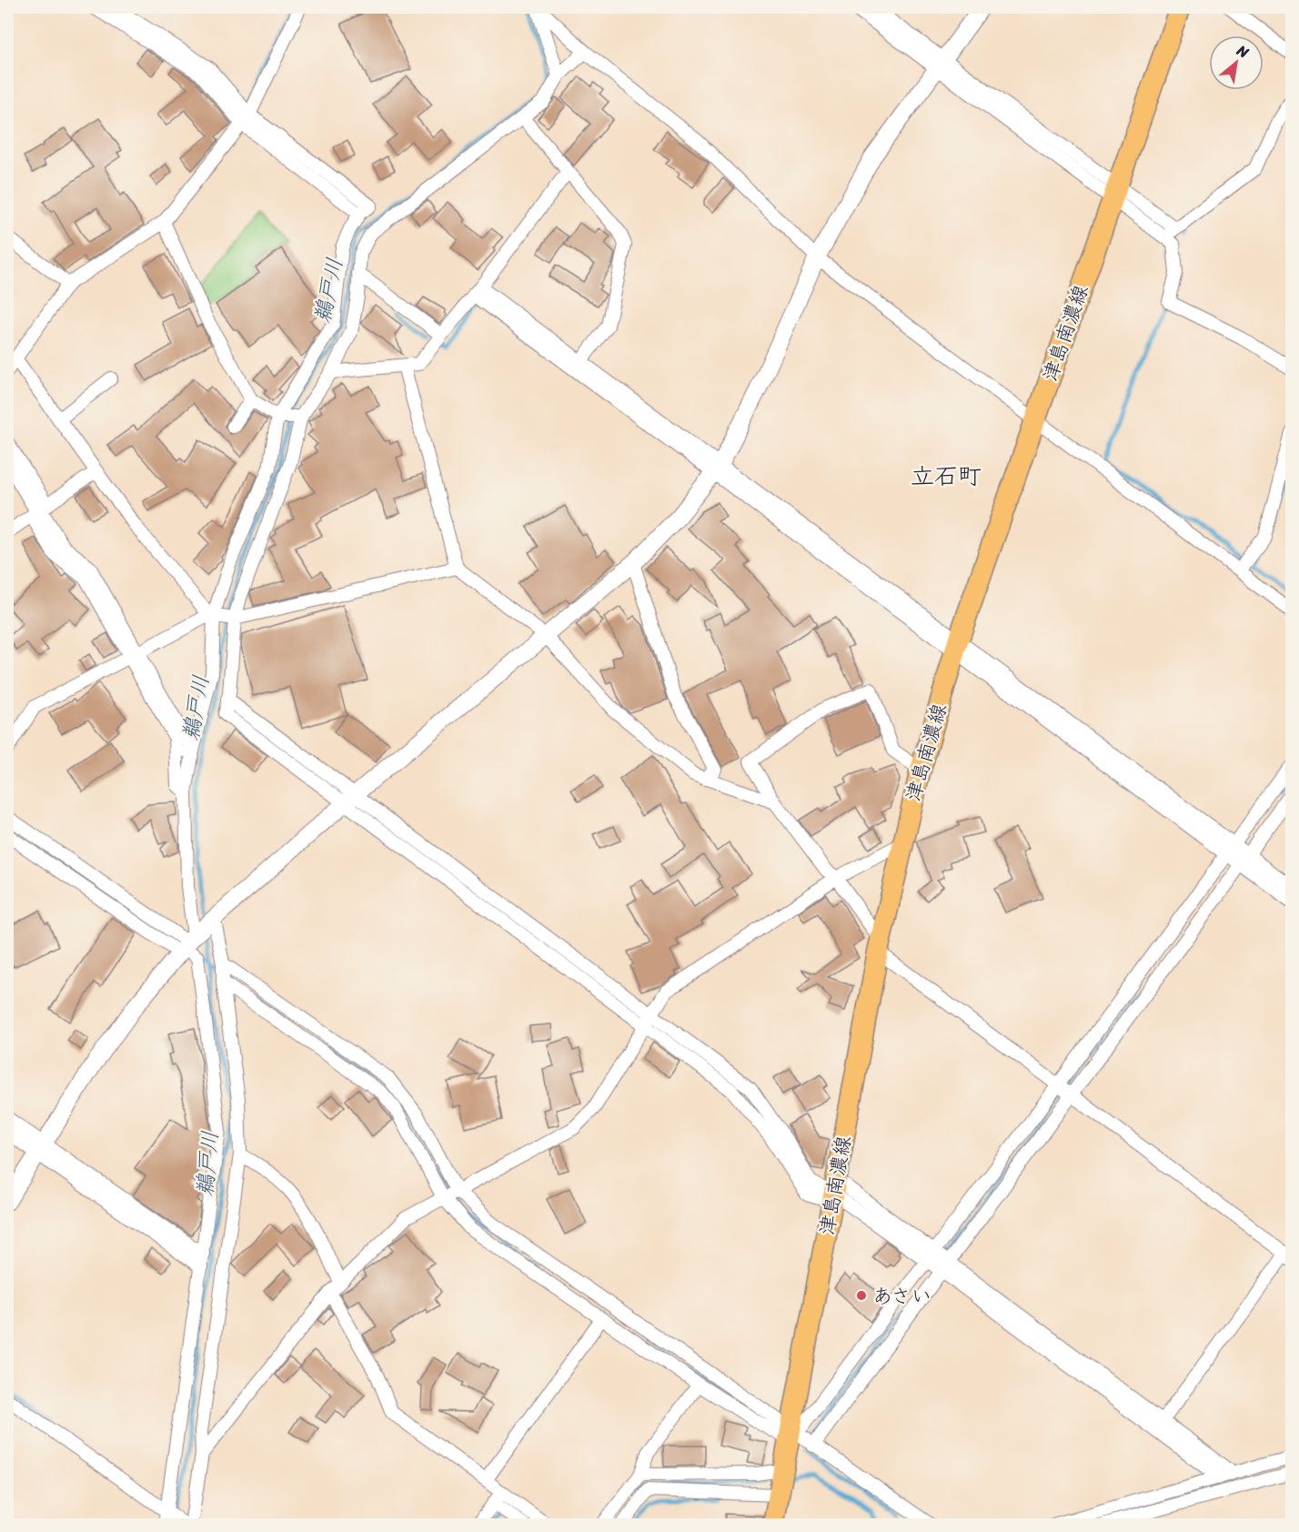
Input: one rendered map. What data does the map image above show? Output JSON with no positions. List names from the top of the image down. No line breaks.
{"streets":{"main road":["津島南濃線"]},"districts":["立石町"],"water":["鵜戸川"],"places":["あさい"],"north":"top right"}
